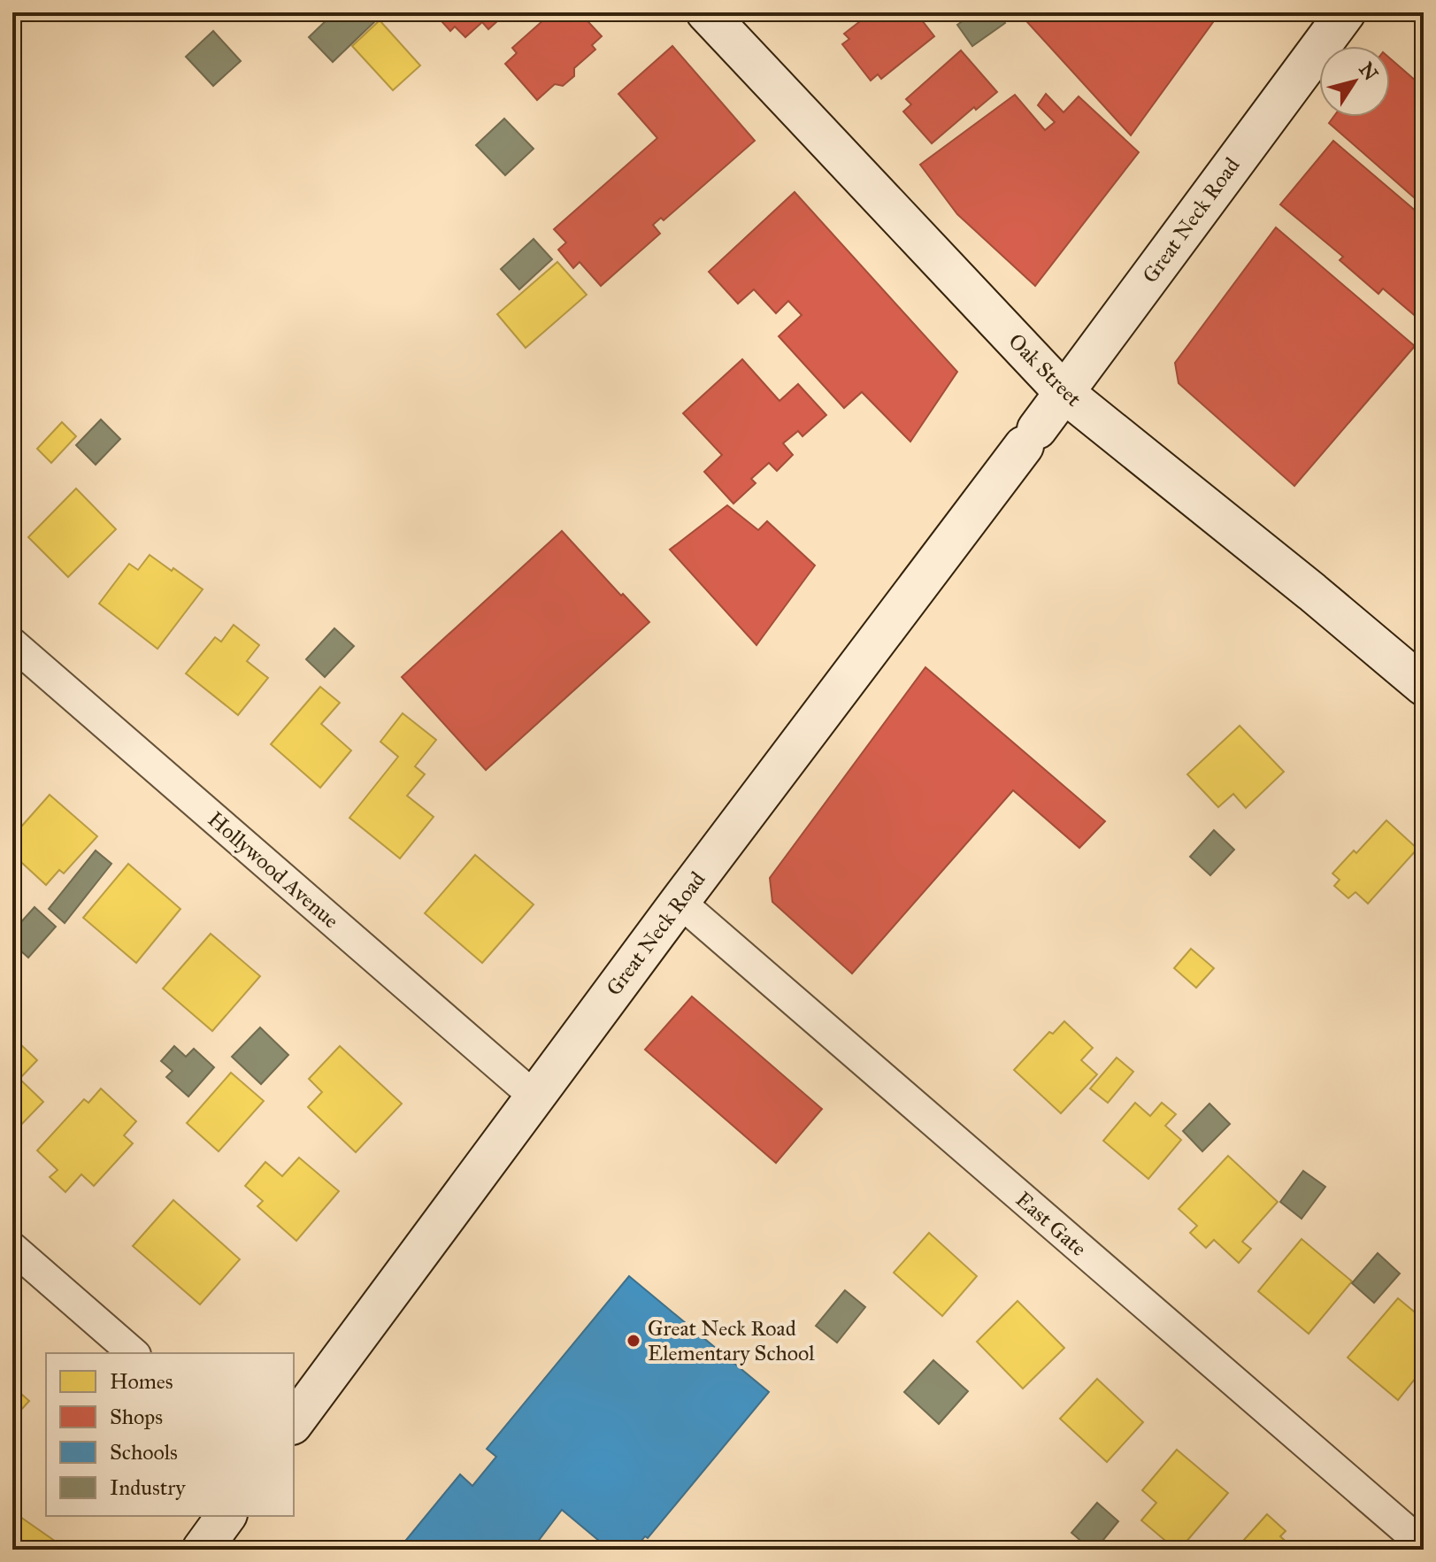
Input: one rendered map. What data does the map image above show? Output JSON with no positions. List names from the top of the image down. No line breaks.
{"streets":{"main road":["Great Neck Road","Oak Street"],"street":["Hollywood Avenue","East Gate"]},"crossings":[["Great Neck Road","Oak Street"],["Great Neck Road","Hollywood Avenue"],["Great Neck Road","East Gate"]],"places":["Great Neck Road Elementary School"],"legend":["Homes","Shops","Schools","Industry"],"north":"top right"}
